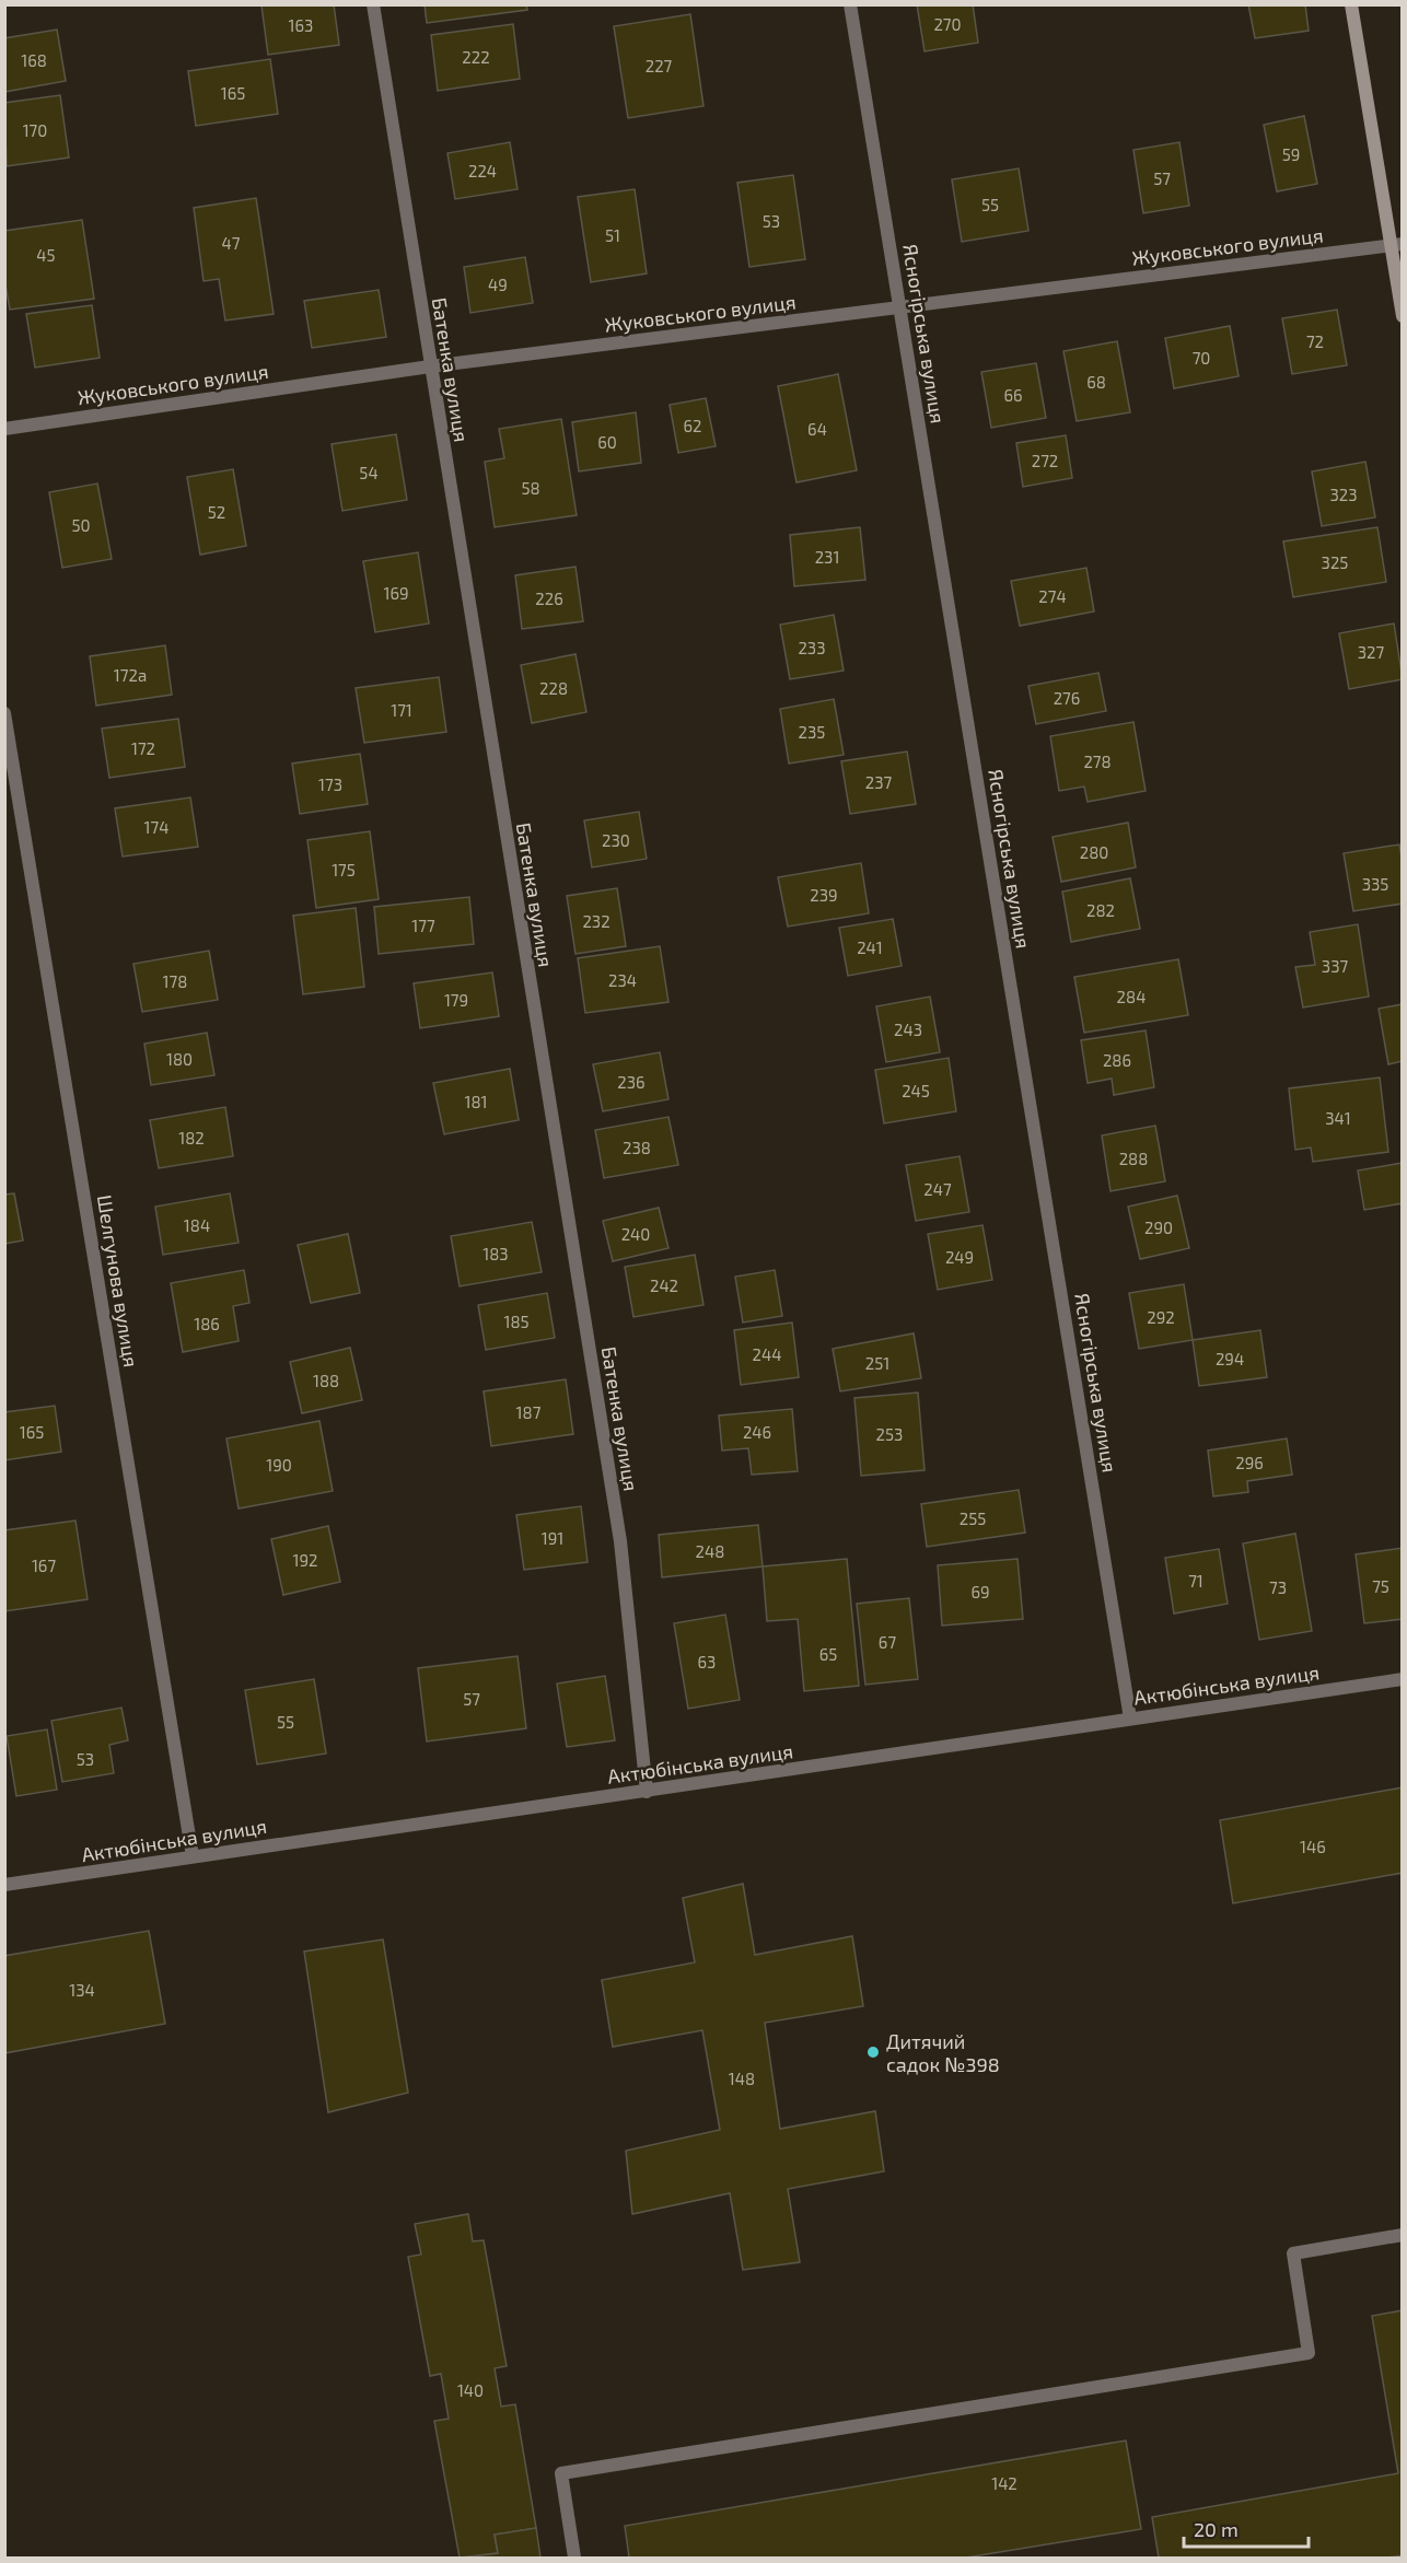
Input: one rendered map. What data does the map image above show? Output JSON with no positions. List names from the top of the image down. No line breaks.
{"streets":{"street":["Жуковського вулиця","Ясногірська вулиця","Батенка вулиця","Шелгунова вулиця","Актюбінська вулиця"]},"crossings":[["Жуковського вулиця","Ясногірська вулиця"],["Жуковського вулиця","Батенка вулиця"],["Ясногірська вулиця","Актюбінська вулиця"],["Батенка вулиця","Актюбінська вулиця"],["Шелгунова вулиця","Актюбінська вулиця"]],"places":["Дитячий садок №398"],"house_numbers":["270","163","222","168","227","165","170","59","224","57","55","53","51","47","45","49","72","70","68","66","62","64","60","272","54","58","323","52","50","231","325","169","274","226","233","327","172а","228","276","171","235","172","278","237","173","174","230","280","175","335","239","282","232","177","241","337","234","178","284","179","243","180","286","236","245","181","341","182","238","288","247","184","290","240","183","249","242","292","185","186","244","294","251","188","187","165","246","253","296","190","255","191","248","192","167","71","75","73","69","67","65","63","57","55","53","146","134","148","140","142"],"scale_bar":"20 m"}
